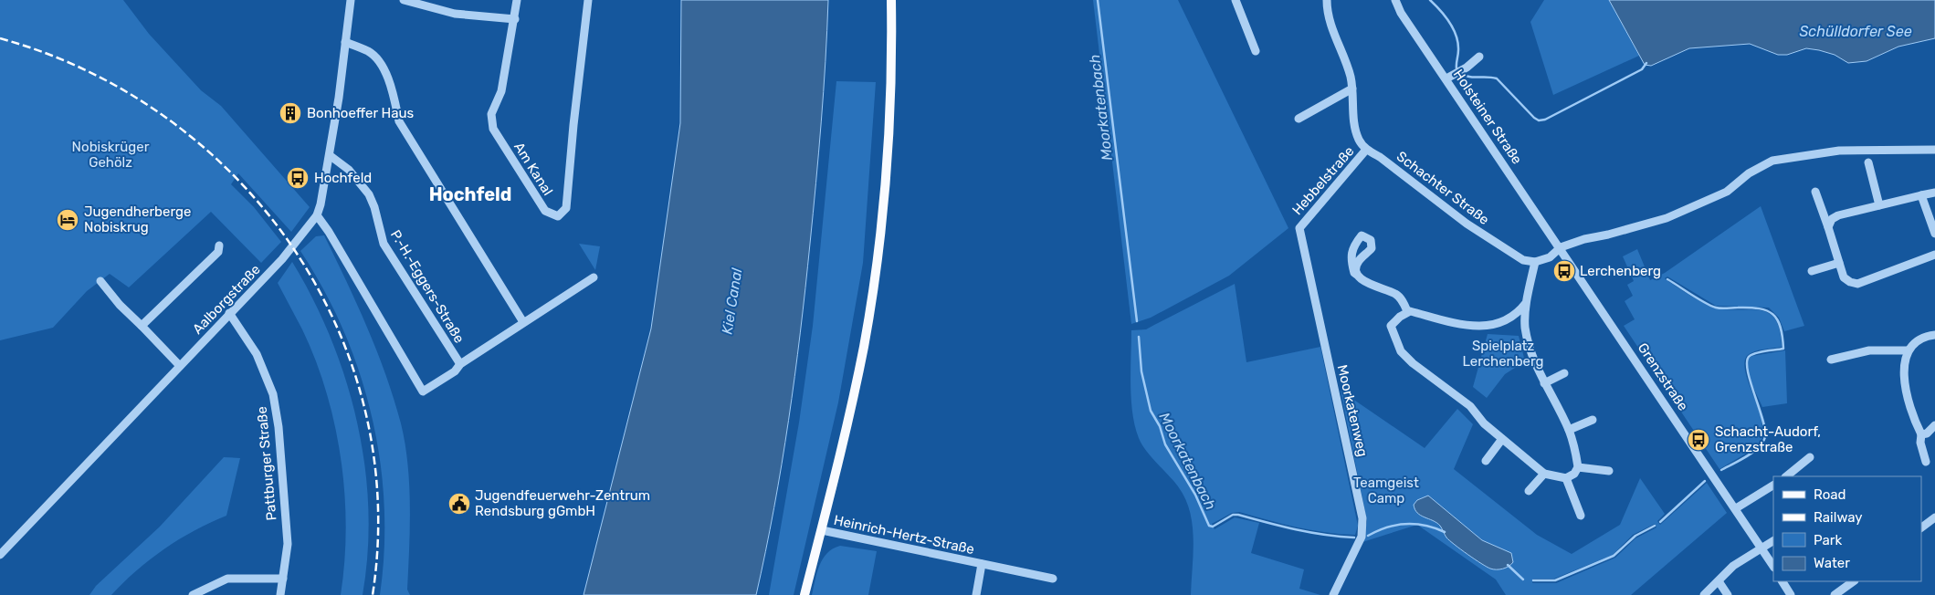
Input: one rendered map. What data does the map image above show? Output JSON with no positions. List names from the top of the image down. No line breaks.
{"streets":{"street":["Holsteiner Straße","Am Kanal","Hebbelstraße","Schachter Straße","P.-H.-Eggers-Straße","Aalborgstraße","Grenzstraße","Moorkatenweg","Pattburger Straße","Heinrich-Hertz-Straße"]},"crossings":[["Holsteiner Straße","Grenzstraße"],["Hebbelstraße","Schachter Straße"],["Hebbelstraße","Moorkatenweg"],["P.-H.-Eggers-Straße","Aalborgstraße"],["Aalborgstraße","Pattburger Straße"]],"districts":["Hochfeld"],"water":["Schülldorfer See","Moorkatenbach","Kiel Canal"],"parks":["Nobiskrüger Gehölz","Spielplatz Lerchenberg","Teamgeist Camp"],"places":{"building":["Bonhoeffer Haus"],"bus stop":["Hochfeld","Lerchenberg","Schacht-Audorf, Grenzstraße"],"hotel":["Jugendherberge Nobiskrug"],"public building":["Jugendfeuerwehr-Zentrum Rendsburg gGmbH"]},"legend":["Road","Railway","Park","Water"]}
